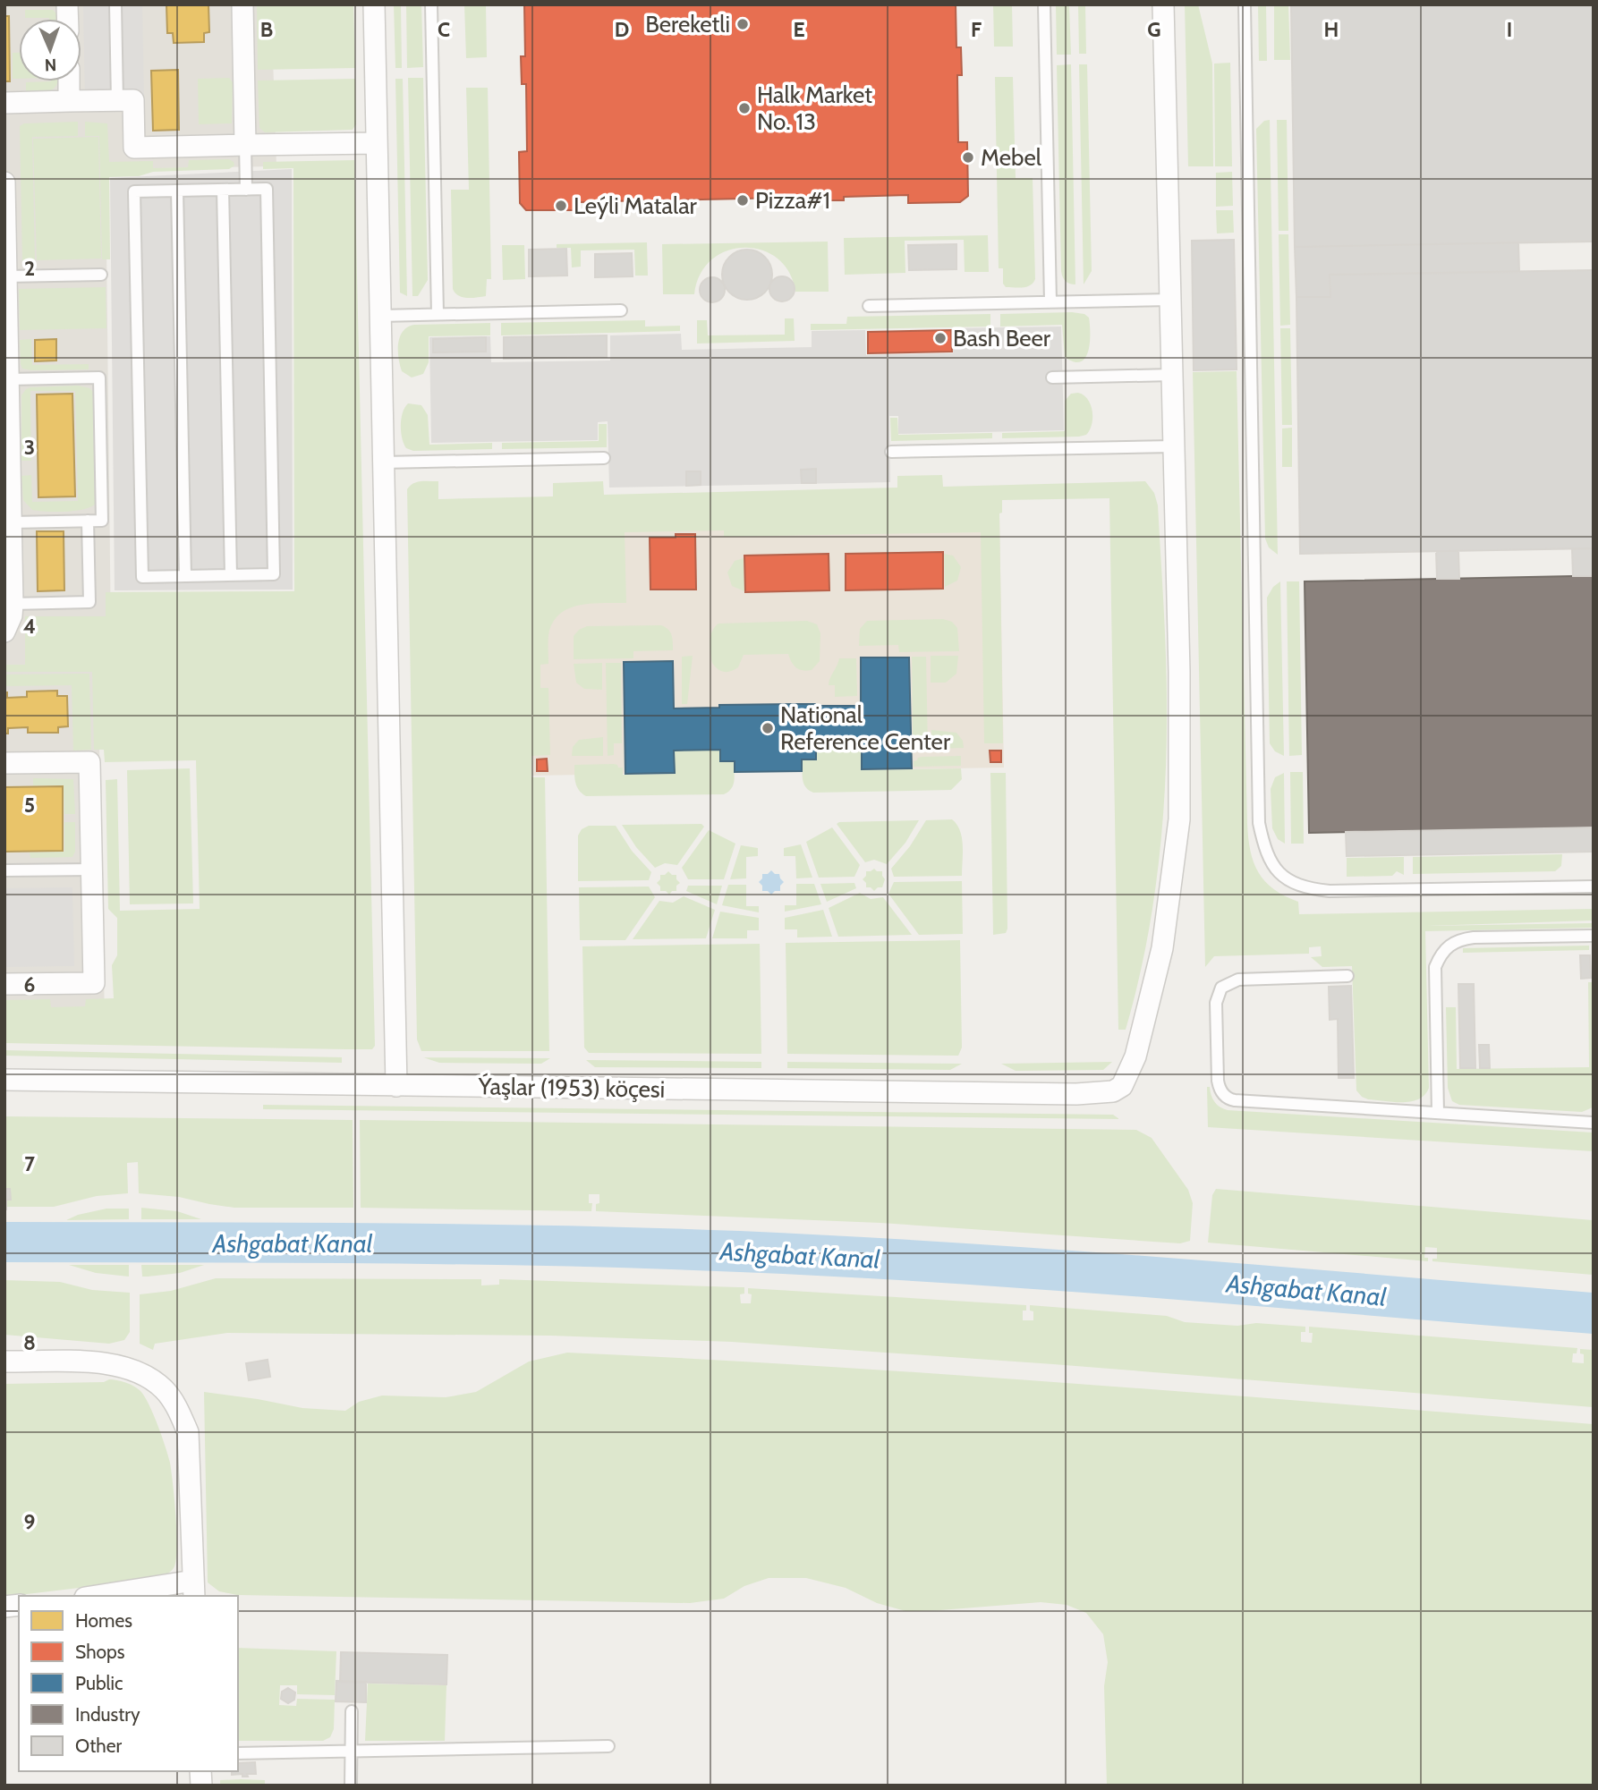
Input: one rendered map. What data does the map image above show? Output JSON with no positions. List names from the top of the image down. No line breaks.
{"streets":{"street":["Ýaşlar (1953) köçesi"]},"water":["Ashgabat Kanal"],"places":["Bereketli","Halk Market No. 13","Mebel","Pizza#1","Leýli Matalar","Bash Beer","National Reference Center"],"legend":["Homes","Shops","Public","Industry","Other"],"north":"bottom","grid":{"columns":["B","C","D","E","F","G","H","I"],"rows":["2","3","4","5","6","7","8","9"]}}
